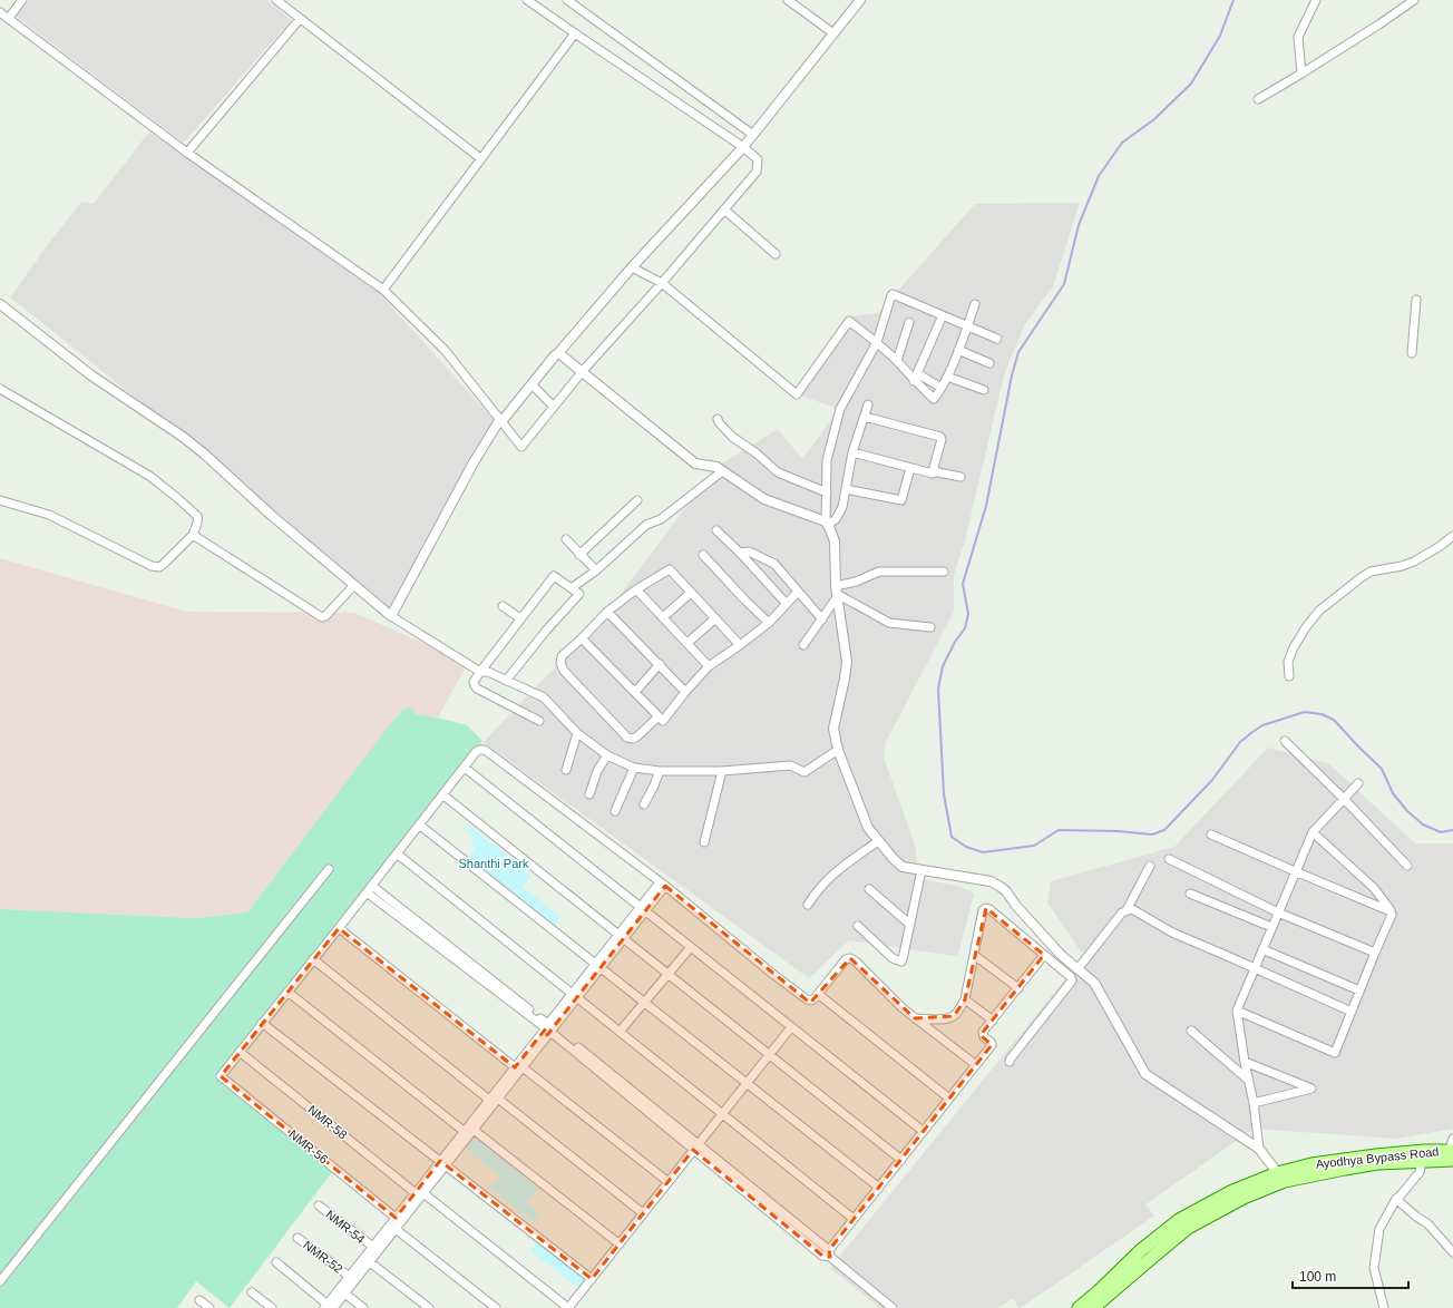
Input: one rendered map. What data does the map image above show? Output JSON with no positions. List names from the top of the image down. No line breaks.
{"streets":{"main road":["Ayodhya Bypass Road"],"street":["NMR-58","NMR-56","NMR-54","NMR-52"]},"crossings":[["NMR-58","NMR-56"]],"parks":["Shanthi Park"],"scale_bar":"100 m"}
